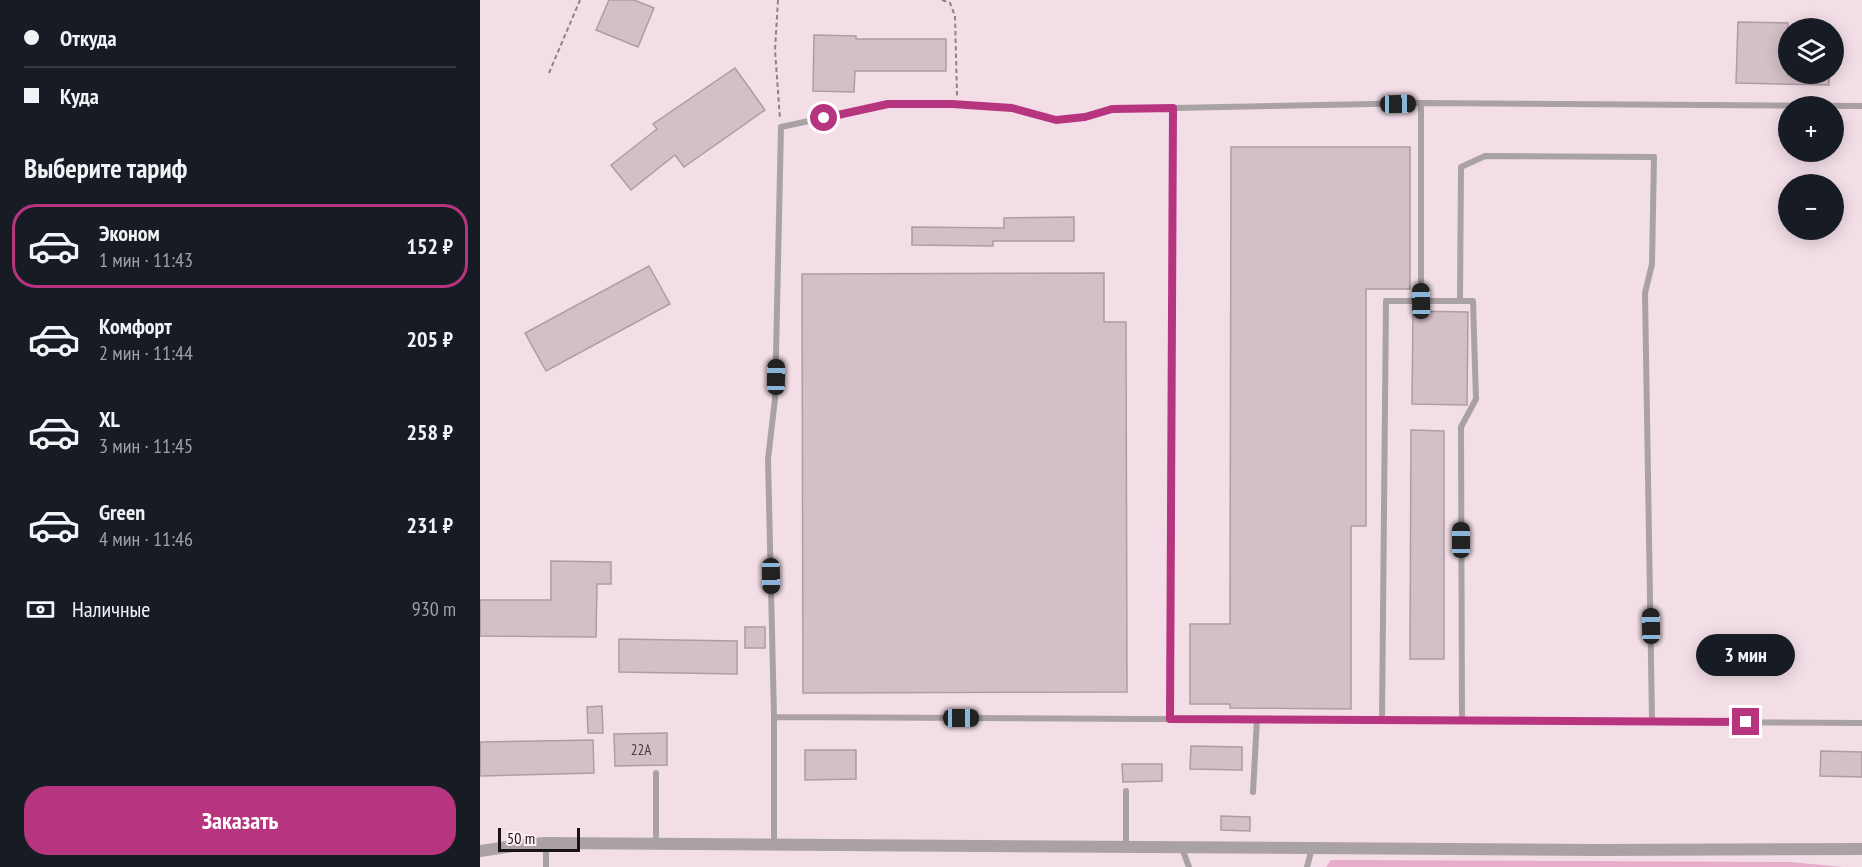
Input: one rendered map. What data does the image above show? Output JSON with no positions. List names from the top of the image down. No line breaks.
{"house_numbers":["22А"],"scale_bar":"50 m","page":{"banner":["Откуда","Куда"],"map_buttons":["+","−"],"heading":"Выберите тариф","list":[{"name":"Эконом","note":"1 мин · 11:43","value":"152 ₽"},{"name":"Комфорт","note":"2 мин · 11:44","value":"205 ₽"},{"name":"XL","note":"3 мин · 11:45","value":"258 ₽"},{"name":"Green","note":"4 мин · 11:46","value":"231 ₽"}],"pay":["Наличные","930 m"],"bubble":"3 мин","buttons":"Заказать","scale":"50 m"}}
